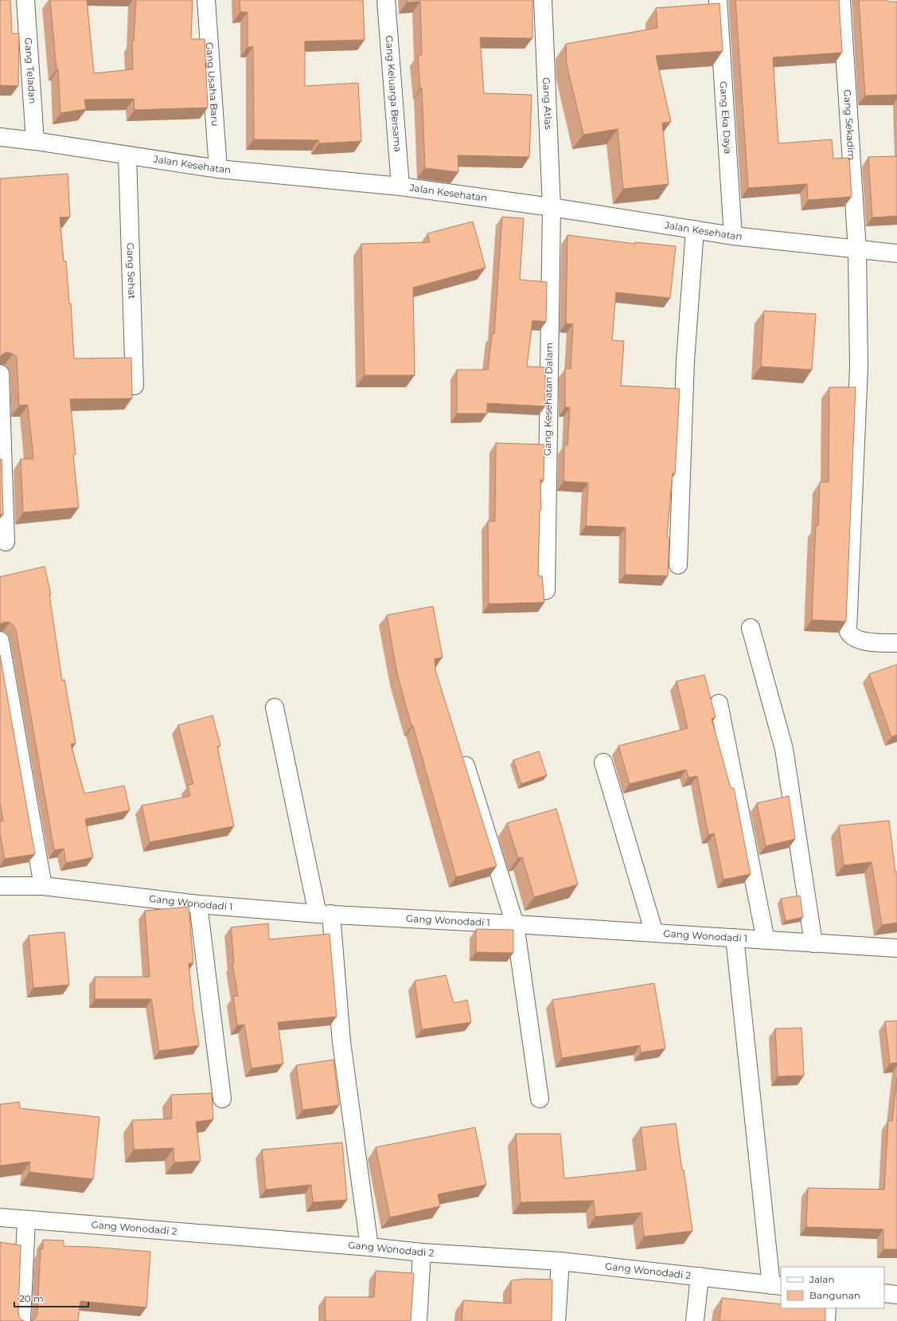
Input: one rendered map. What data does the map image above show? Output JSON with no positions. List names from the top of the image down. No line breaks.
{"streets":{"street":["Gang Teladan","Gang Usaha Baru","Gang Keluarga Bersama","Gang Atlas","Gang Eka Daya","Gang Sekadim","Jalan Kesehatan","Gang Sehat","Gang Kesehatan Dalam","Gang Wonodadi 1","Gang Wonodadi 2"]},"crossings":[["Gang Teladan","Jalan Kesehatan"],["Gang Usaha Baru","Jalan Kesehatan"],["Gang Keluarga Bersama","Jalan Kesehatan"],["Gang Atlas","Jalan Kesehatan"],["Gang Atlas","Gang Kesehatan Dalam"],["Gang Eka Daya","Jalan Kesehatan"],["Gang Sekadim","Jalan Kesehatan"],["Jalan Kesehatan","Gang Sehat"],["Jalan Kesehatan","Gang Kesehatan Dalam"]],"legend":["Jalan","Bangunan"],"scale_bar":"20 m"}
